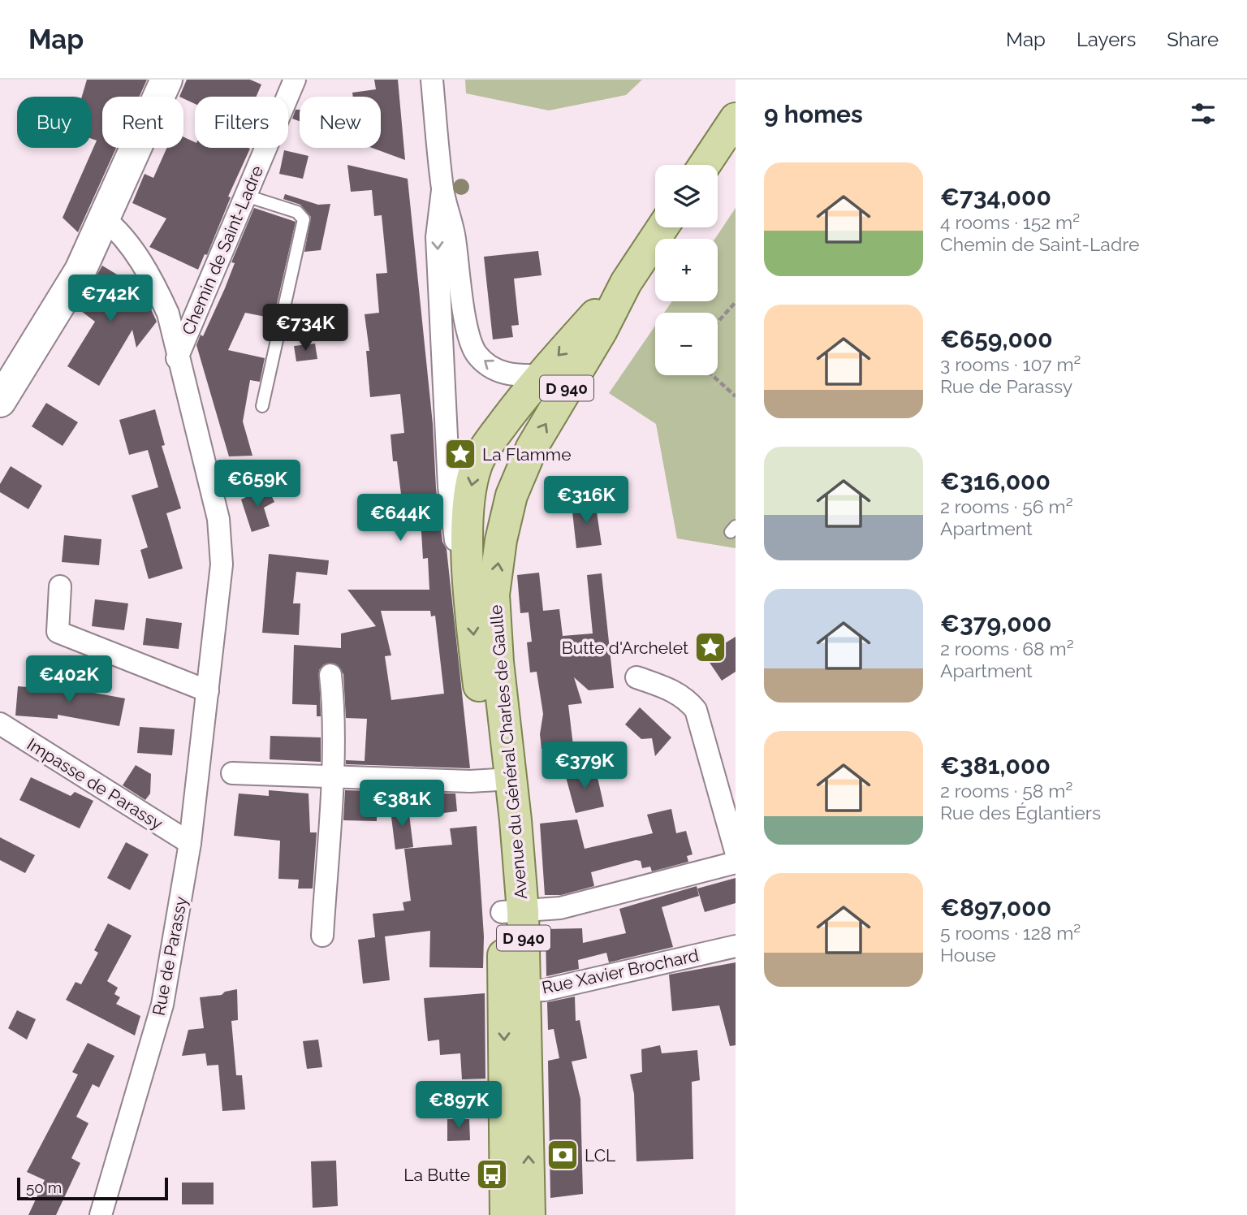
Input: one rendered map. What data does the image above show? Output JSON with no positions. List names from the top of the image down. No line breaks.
{"streets":{"main road":["D 940","Avenue du Général Charles de Gaulle"],"street":["Chemin de Saint-Ladre","Impasse de Parassy","Rue de Parassy","Rue Xavier Brochard"]},"crossings":[["Chemin de Saint-Ladre","Rue de Parassy"],["D 940","Avenue du Général Charles de Gaulle"],["Avenue du Général Charles de Gaulle","Rue Xavier Brochard"],["Impasse de Parassy","Rue de Parassy"]],"places":{"place":["La Flamme","Butte d'Archelet"],"bank":["LCL"],"bus stop":["La Butte"]},"scale_bar":"50 m","page":{"header":"Map","nav":["Map","Layers","Share"],"heading":"9 homes","chip":["Buy","Rent","Filters","New"],"list":[{"name":"€734,000","note":"4 rooms · 152 m² · Chemin de Saint-Ladre"},{"name":"€659,000","note":"3 rooms · 107 m² · Rue de Parassy"},{"name":"€316,000","note":"2 rooms · 56 m² · Apartment"},{"name":"€379,000","note":"2 rooms · 68 m² · Apartment"},{"name":"€381,000","note":"2 rooms · 58 m² · Rue des Églantiers"},{"name":"€897,000","note":"5 rooms · 128 m² · House"}],"map_buttons":["+","−"],"price":["€742K","€734K","€659K","€316K","€644K","€402K","€379K","€381K","€897K"],"scale":"50 m"}}
